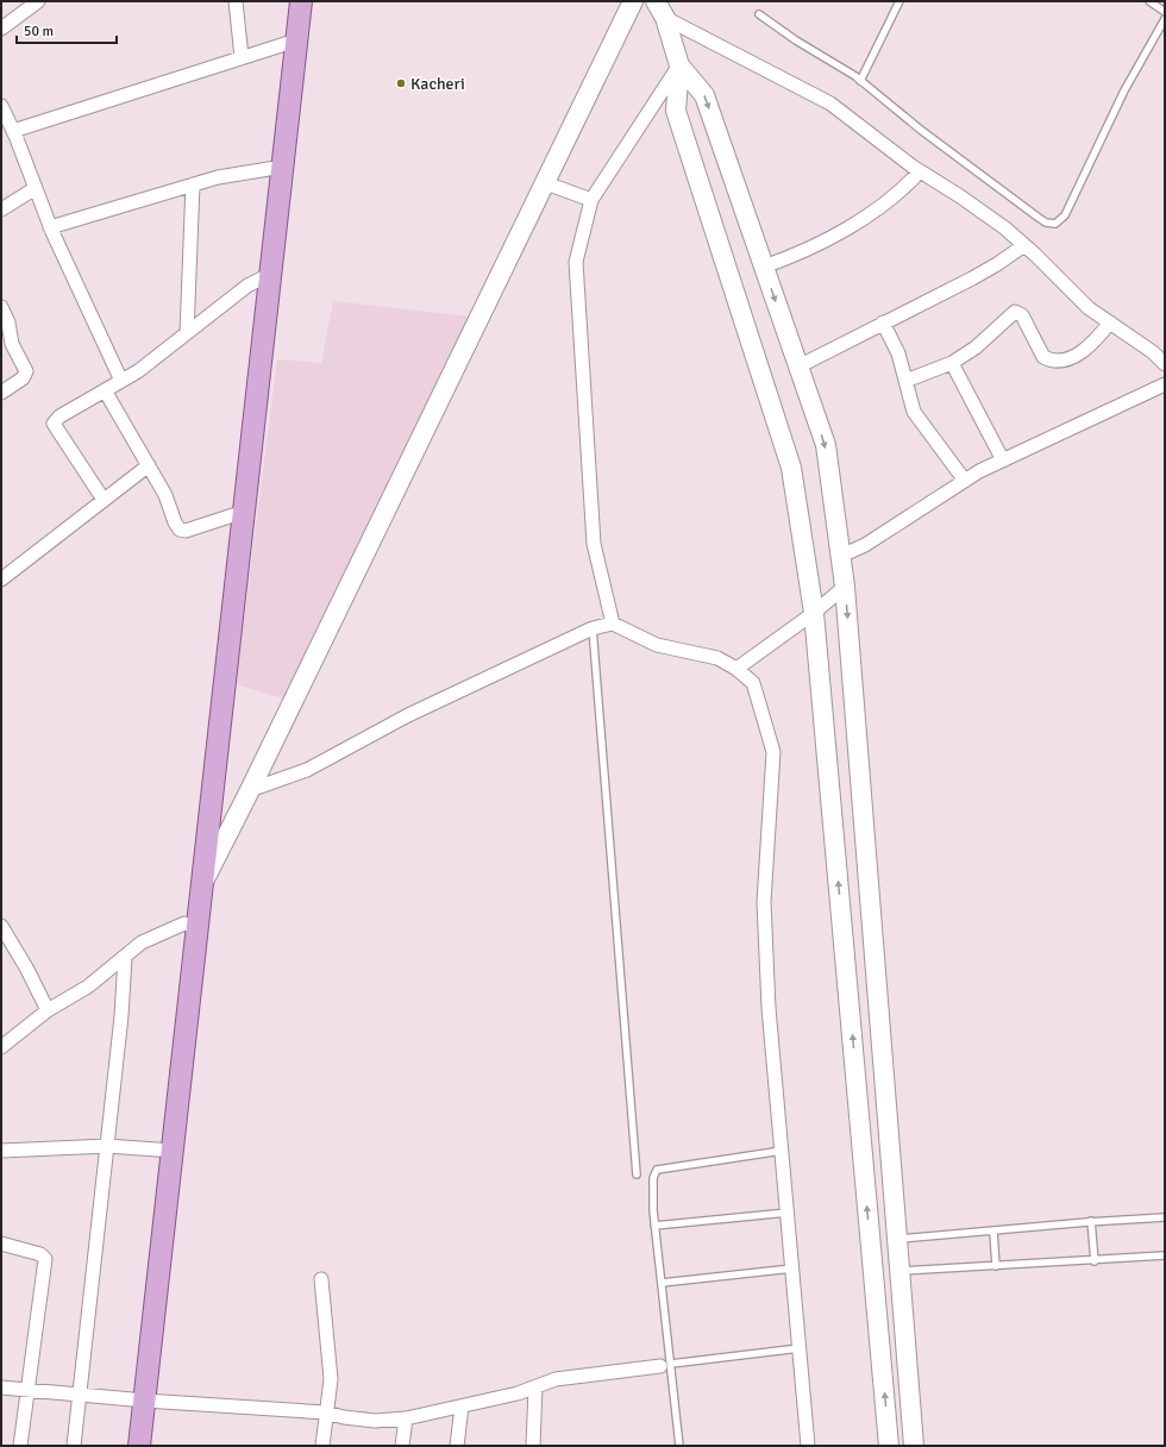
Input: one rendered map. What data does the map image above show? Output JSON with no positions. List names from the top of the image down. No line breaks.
{"places":["Kacheri"],"scale_bar":"50 m"}
